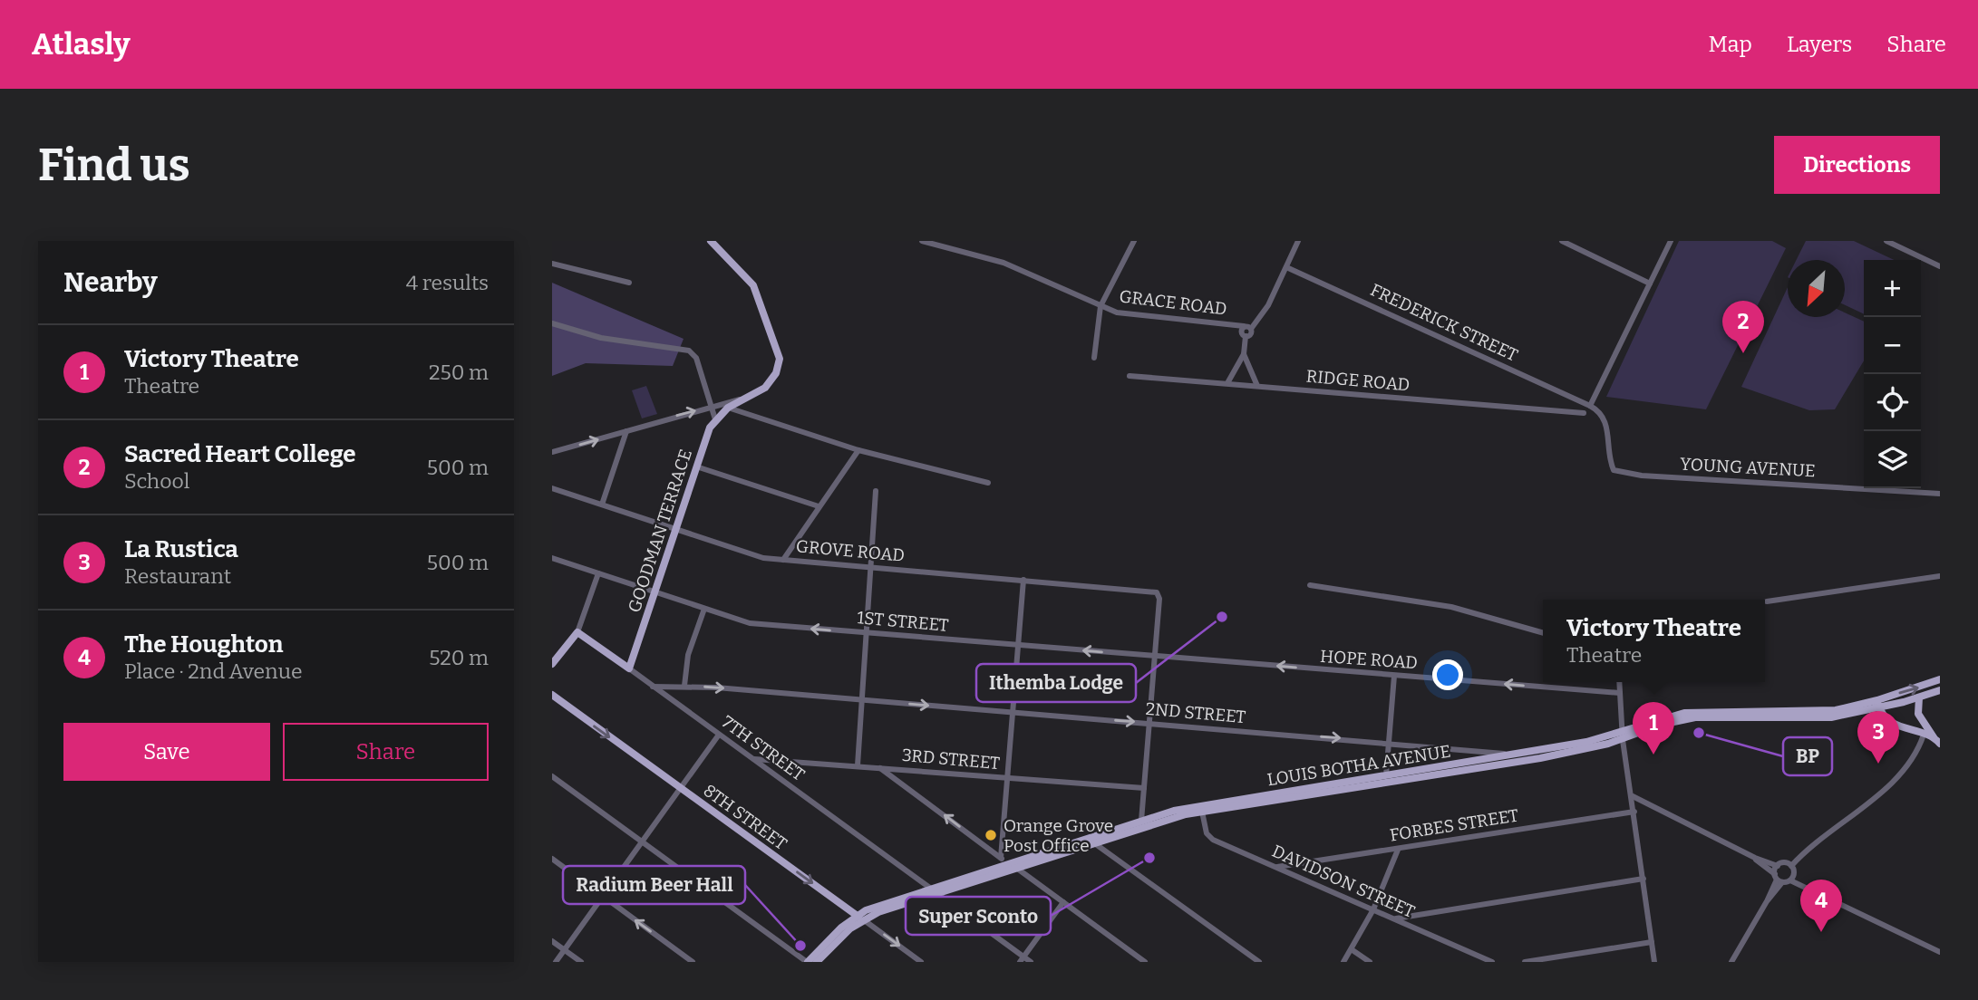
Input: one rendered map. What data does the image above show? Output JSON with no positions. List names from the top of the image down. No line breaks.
{"streets":{"main road":["GOODMAN TERRACE","7TH STREET","LOUIS BOTHA AVENUE","8TH STREET"],"street":["GRACE ROAD","FREDERICK STREET","RIDGE ROAD","YOUNG AVENUE","GROVE ROAD","1ST STREET","HOPE ROAD","2ND STREET","3RD STREET","FORBES STREET","DAVIDSON STREET"]},"crossings":[["FREDERICK STREET","YOUNG AVENUE"],["GOODMAN TERRACE","GROVE ROAD"],["GOODMAN TERRACE","1ST STREET"],["GOODMAN TERRACE","7TH STREET"],["GROVE ROAD","1ST STREET"],["GROVE ROAD","HOPE ROAD"],["1ST STREET","HOPE ROAD"],["2ND STREET","7TH STREET"],["2ND STREET","LOUIS BOTHA AVENUE"],["7TH STREET","3RD STREET"],["7TH STREET","LOUIS BOTHA AVENUE"],["LOUIS BOTHA AVENUE","8TH STREET"],["LOUIS BOTHA AVENUE","DAVIDSON STREET"],["FORBES STREET","DAVIDSON STREET"]],"one_way":["1ST STREET","HOPE ROAD","2ND STREET","8TH STREET"],"places":["Ithemba Lodge","BP","Orange Grove Post Office","Super Sconto","Radium Beer Hall"],"north":"bottom left","page":{"header":"Atlasly","nav":["Map","Layers","Share"],"buttons":["Directions",["Save","Share"]],"title":"Find us","heading":["Nearby","4 results"],"map_buttons":["+","−"],"pins":["2","1","3","4"],"list":[{"mark":"1","name":"Victory Theatre","note":"Theatre","value":"250 m"},{"mark":"2","name":"Sacred Heart College","note":"School","value":"500 m"},{"mark":"3","name":"La Rustica","note":"Restaurant","value":"500 m"},{"mark":"4","name":"The Houghton","note":"Place · 2nd Avenue","value":"520 m"}],"popup":["Victory Theatre","Theatre"]}}
